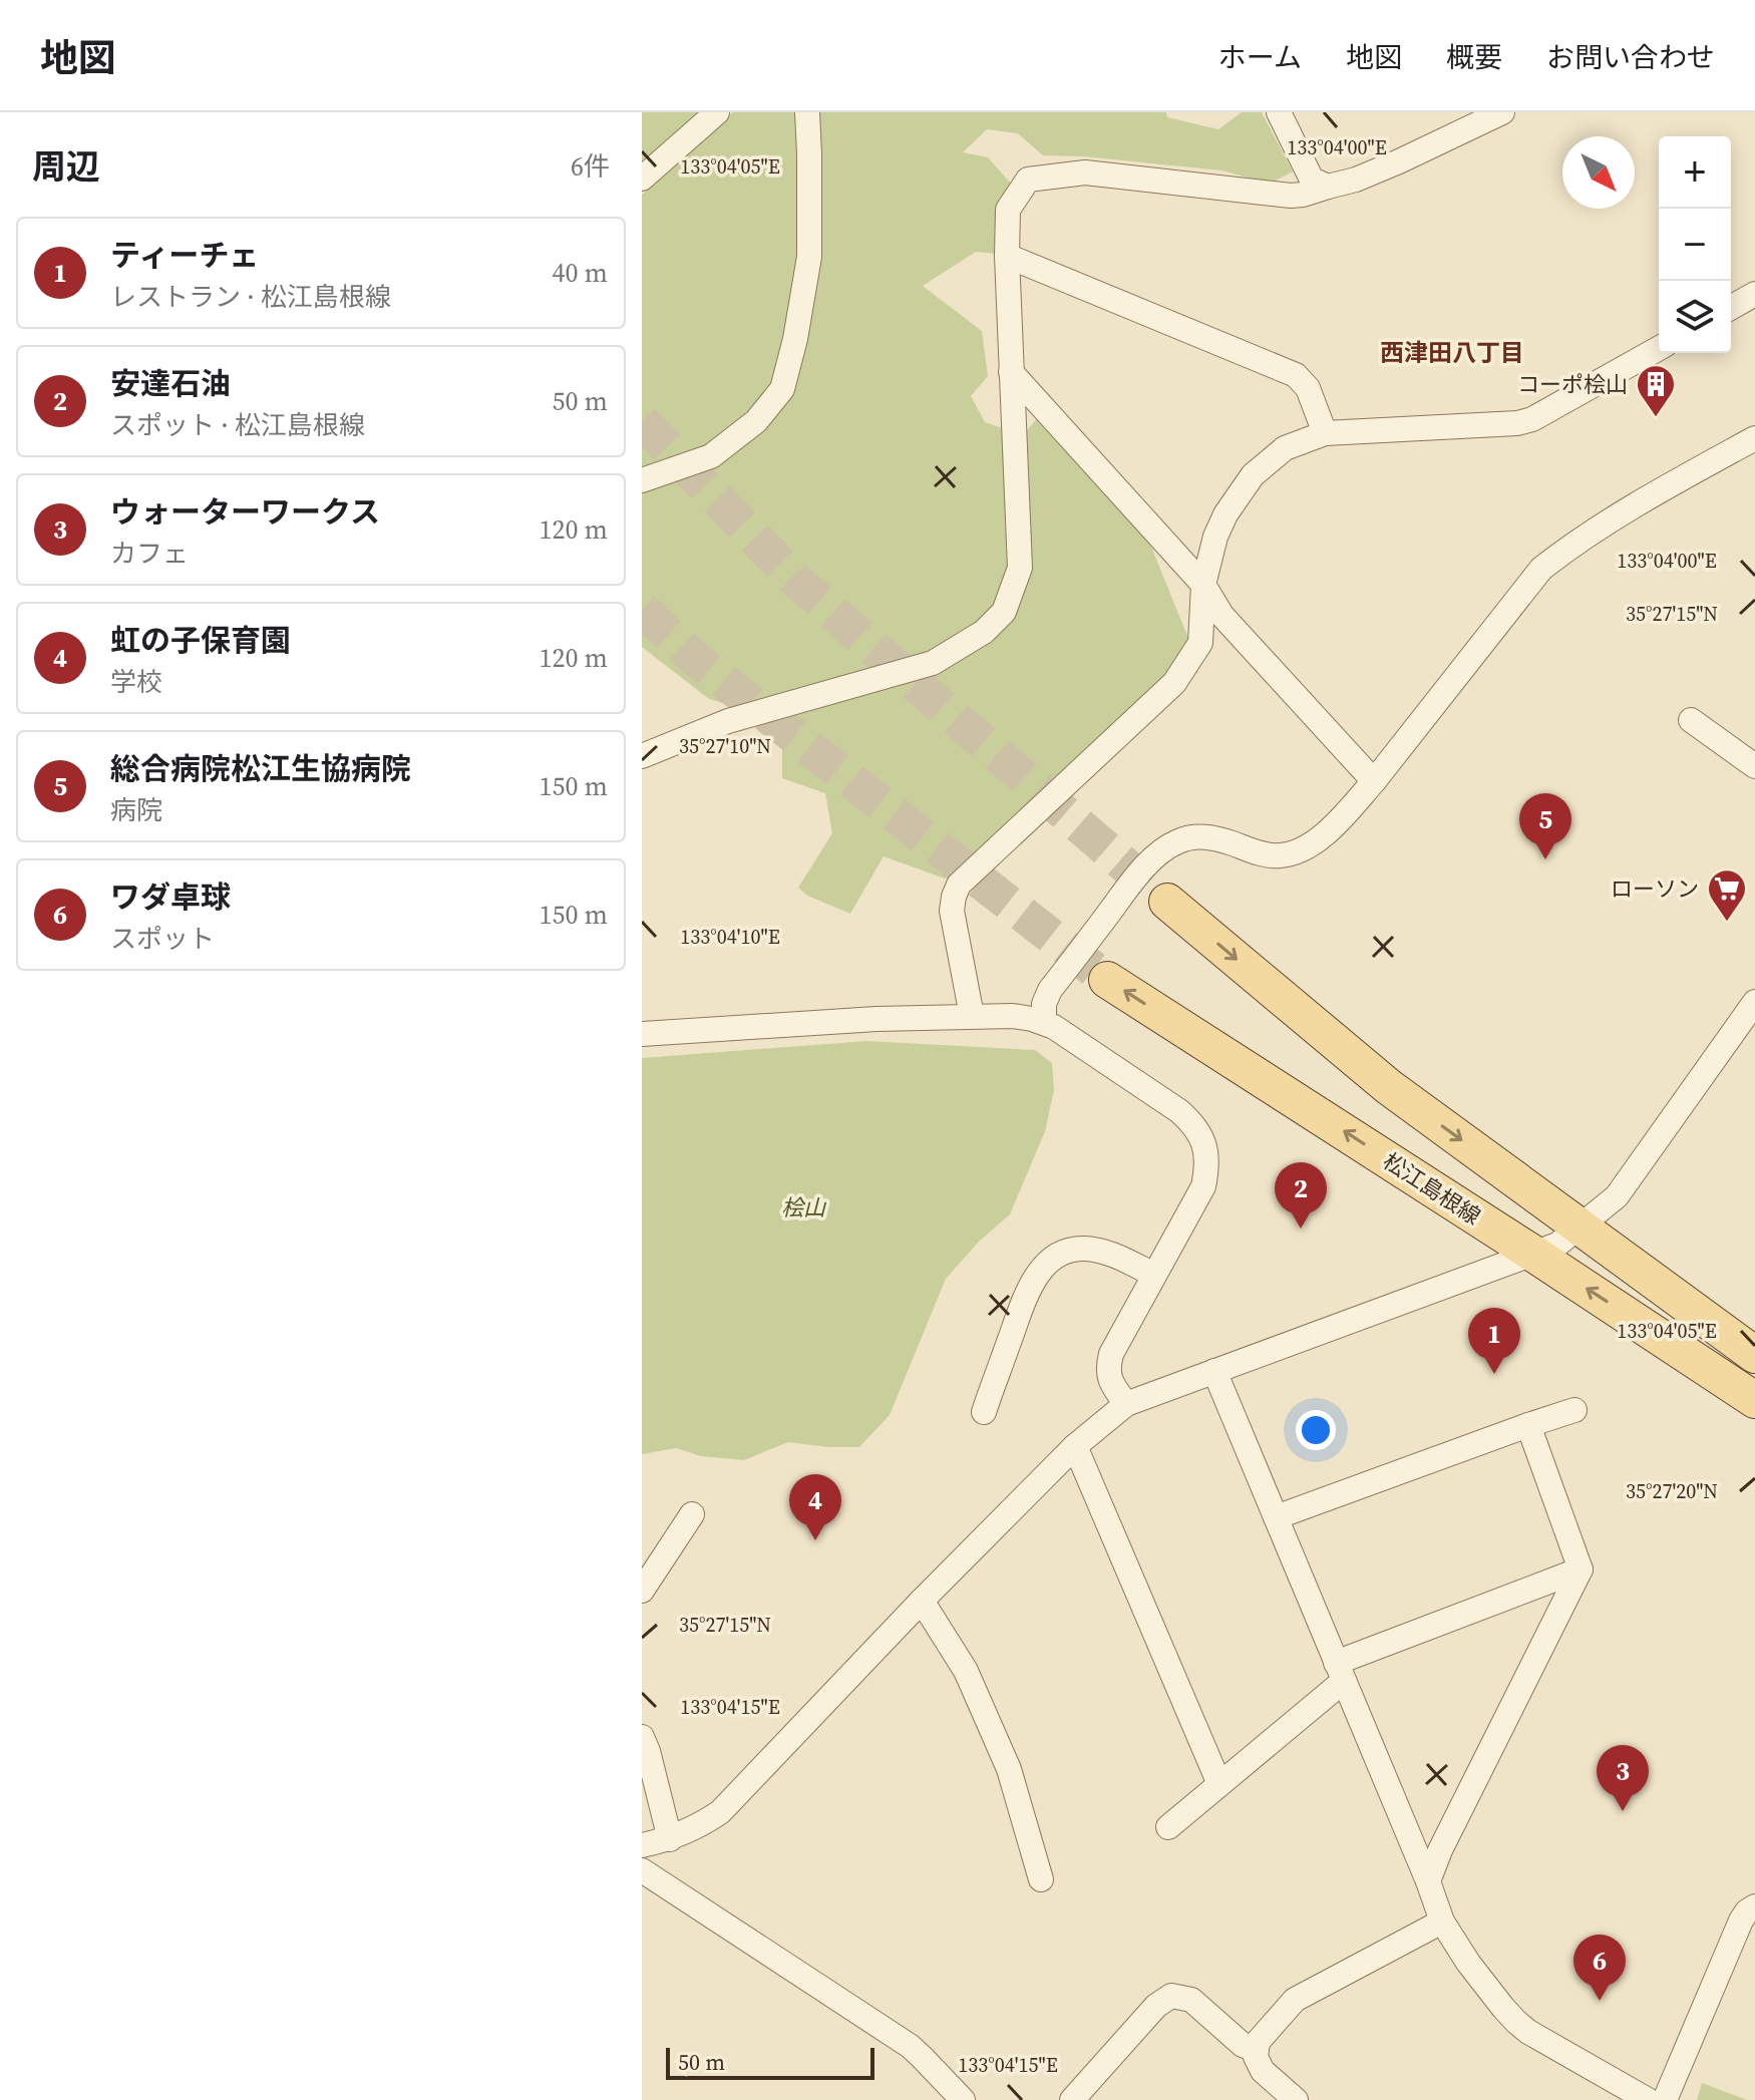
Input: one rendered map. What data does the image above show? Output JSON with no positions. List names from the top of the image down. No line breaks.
{"streets":{"main road":["松江島根線"]},"districts":["西津田八丁目"],"parks":["桧山"],"places":{"building":["コーポ桧山"],"supermarket":["ローソン"]},"scale_bar":"50 m","north":"bottom right","page":{"header":"地図","nav":["ホーム","地図","概要","お問い合わせ"],"heading":["周辺","6件"],"map_buttons":["+","−"],"list":[{"mark":"1","name":"ティーチェ","note":"レストラン · 松江島根線","value":"40 m"},{"mark":"2","name":"安達石油","note":"スポット · 松江島根線","value":"50 m"},{"mark":"3","name":"ウォーターワークス","note":"カフェ","value":"120 m"},{"mark":"4","name":"虹の子保育園","note":"学校","value":"120 m"},{"mark":"5","name":"総合病院松江生協病院","note":"病院","value":"150 m"},{"mark":"6","name":"ワダ卓球","note":"スポット","value":"150 m"}],"pins":["5","2","1","4","3","6"],"scale":"50 m"},"coordinates":["133°04'00\"E","133°04'05\"E","35°27'15\"N","35°27'10\"N","133°04'10\"E","35°27'20\"N","133°04'15\"E"]}
